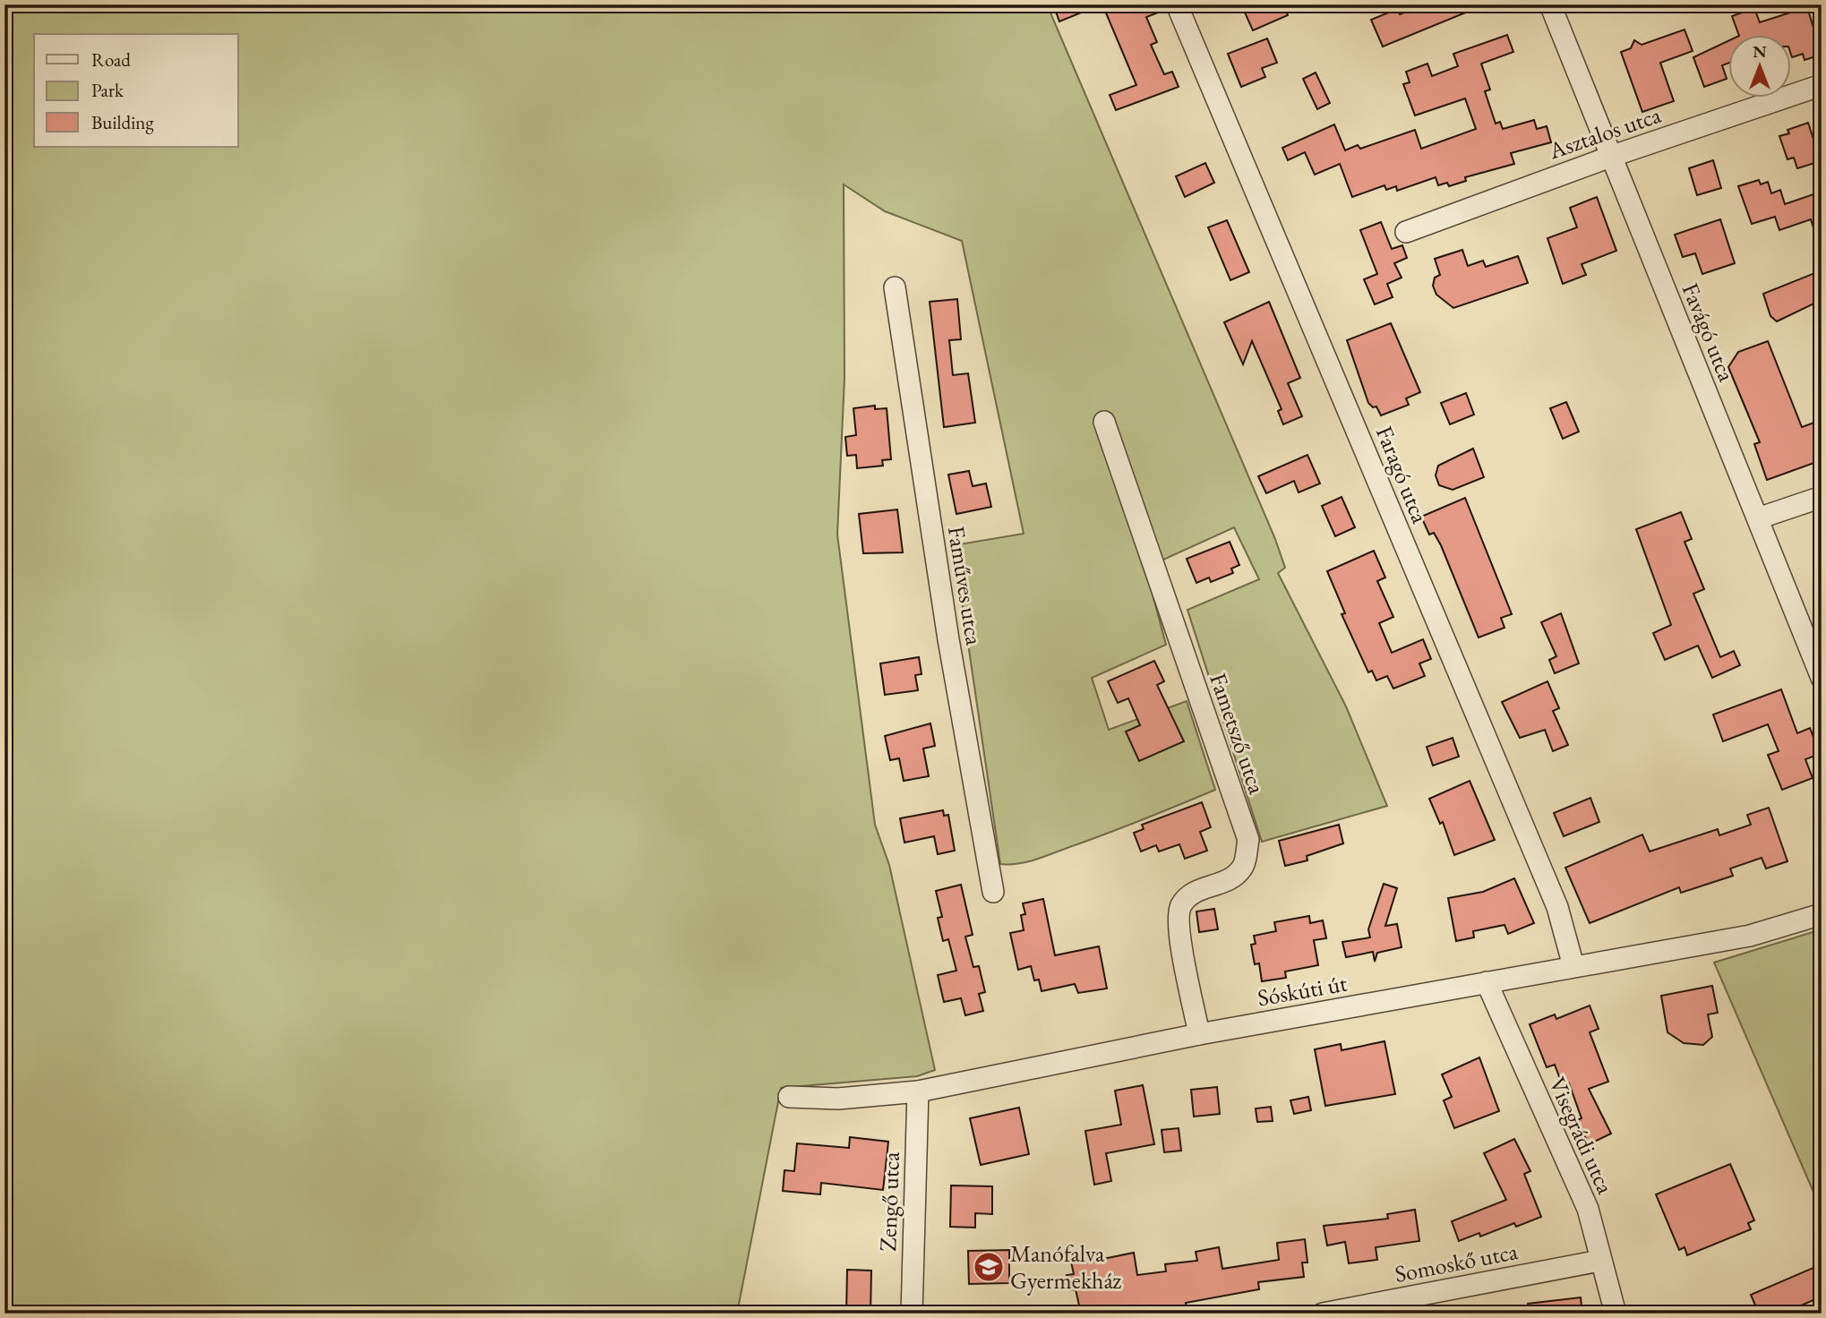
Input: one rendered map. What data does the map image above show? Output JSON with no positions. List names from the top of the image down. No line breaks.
{"streets":{"street":["Asztalos utca","Favágó utca","Faragó utca","Faműves utca","Fametsző utca","Sóskúti út","Visegrádi utca","Zengő utca","Somoskő utca"]},"crossings":[["Asztalos utca","Favágó utca"],["Faragó utca","Sóskúti út"],["Fametsző utca","Sóskúti út"],["Sóskúti út","Visegrádi utca"],["Sóskúti út","Zengő utca"],["Visegrádi utca","Somoskő utca"]],"places":{"school or university":["Manófalva Gyermekház"]},"legend":["Road","Park","Building"],"north":"top"}
